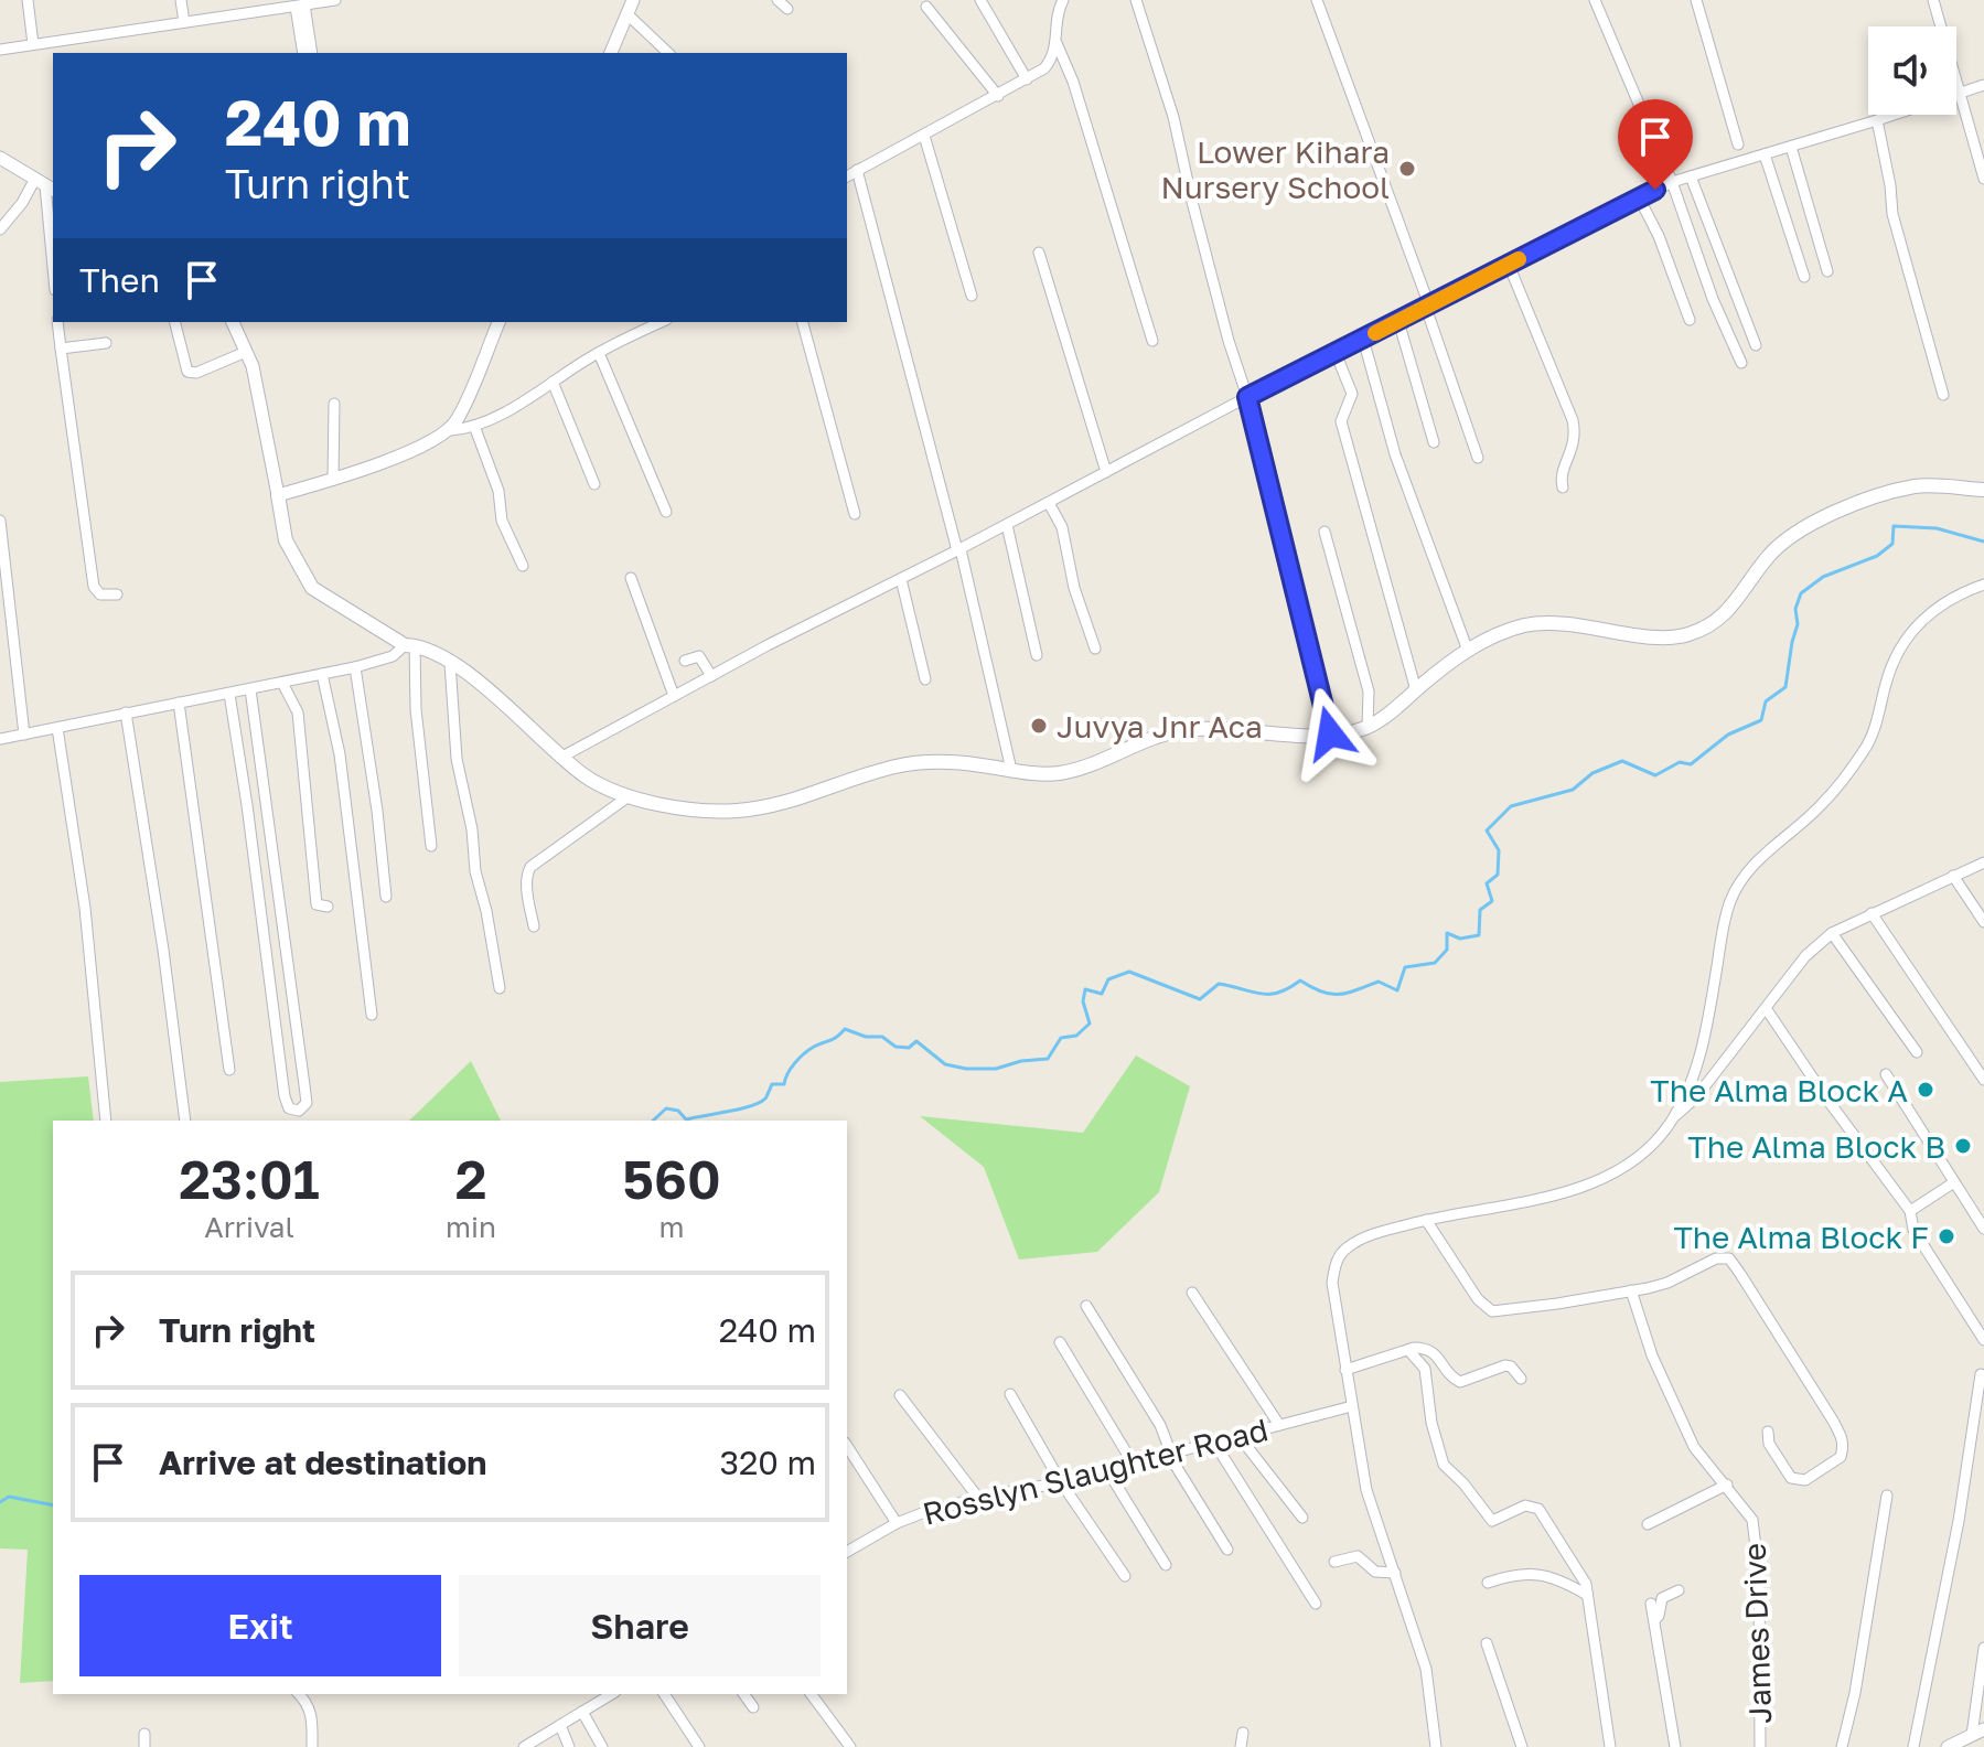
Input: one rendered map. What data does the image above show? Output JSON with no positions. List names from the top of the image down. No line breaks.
{"streets":{"street":["Rosslyn Slaughter Road","James Drive"]},"places":["Lower Kihara Nursery School","Juvya Jnr Aca","The Alma Block A","The Alma Block B","The Alma Block F"],"page":{"turn":["240 m","Turn right"],"then":"Then","eta":["23:01","Arrival","2","min","560","m"],"list":[{"name":"Turn right","value":"240 m"},{"name":"Arrive at destination","value":"320 m"}],"buttons":["Exit","Share"]}}
